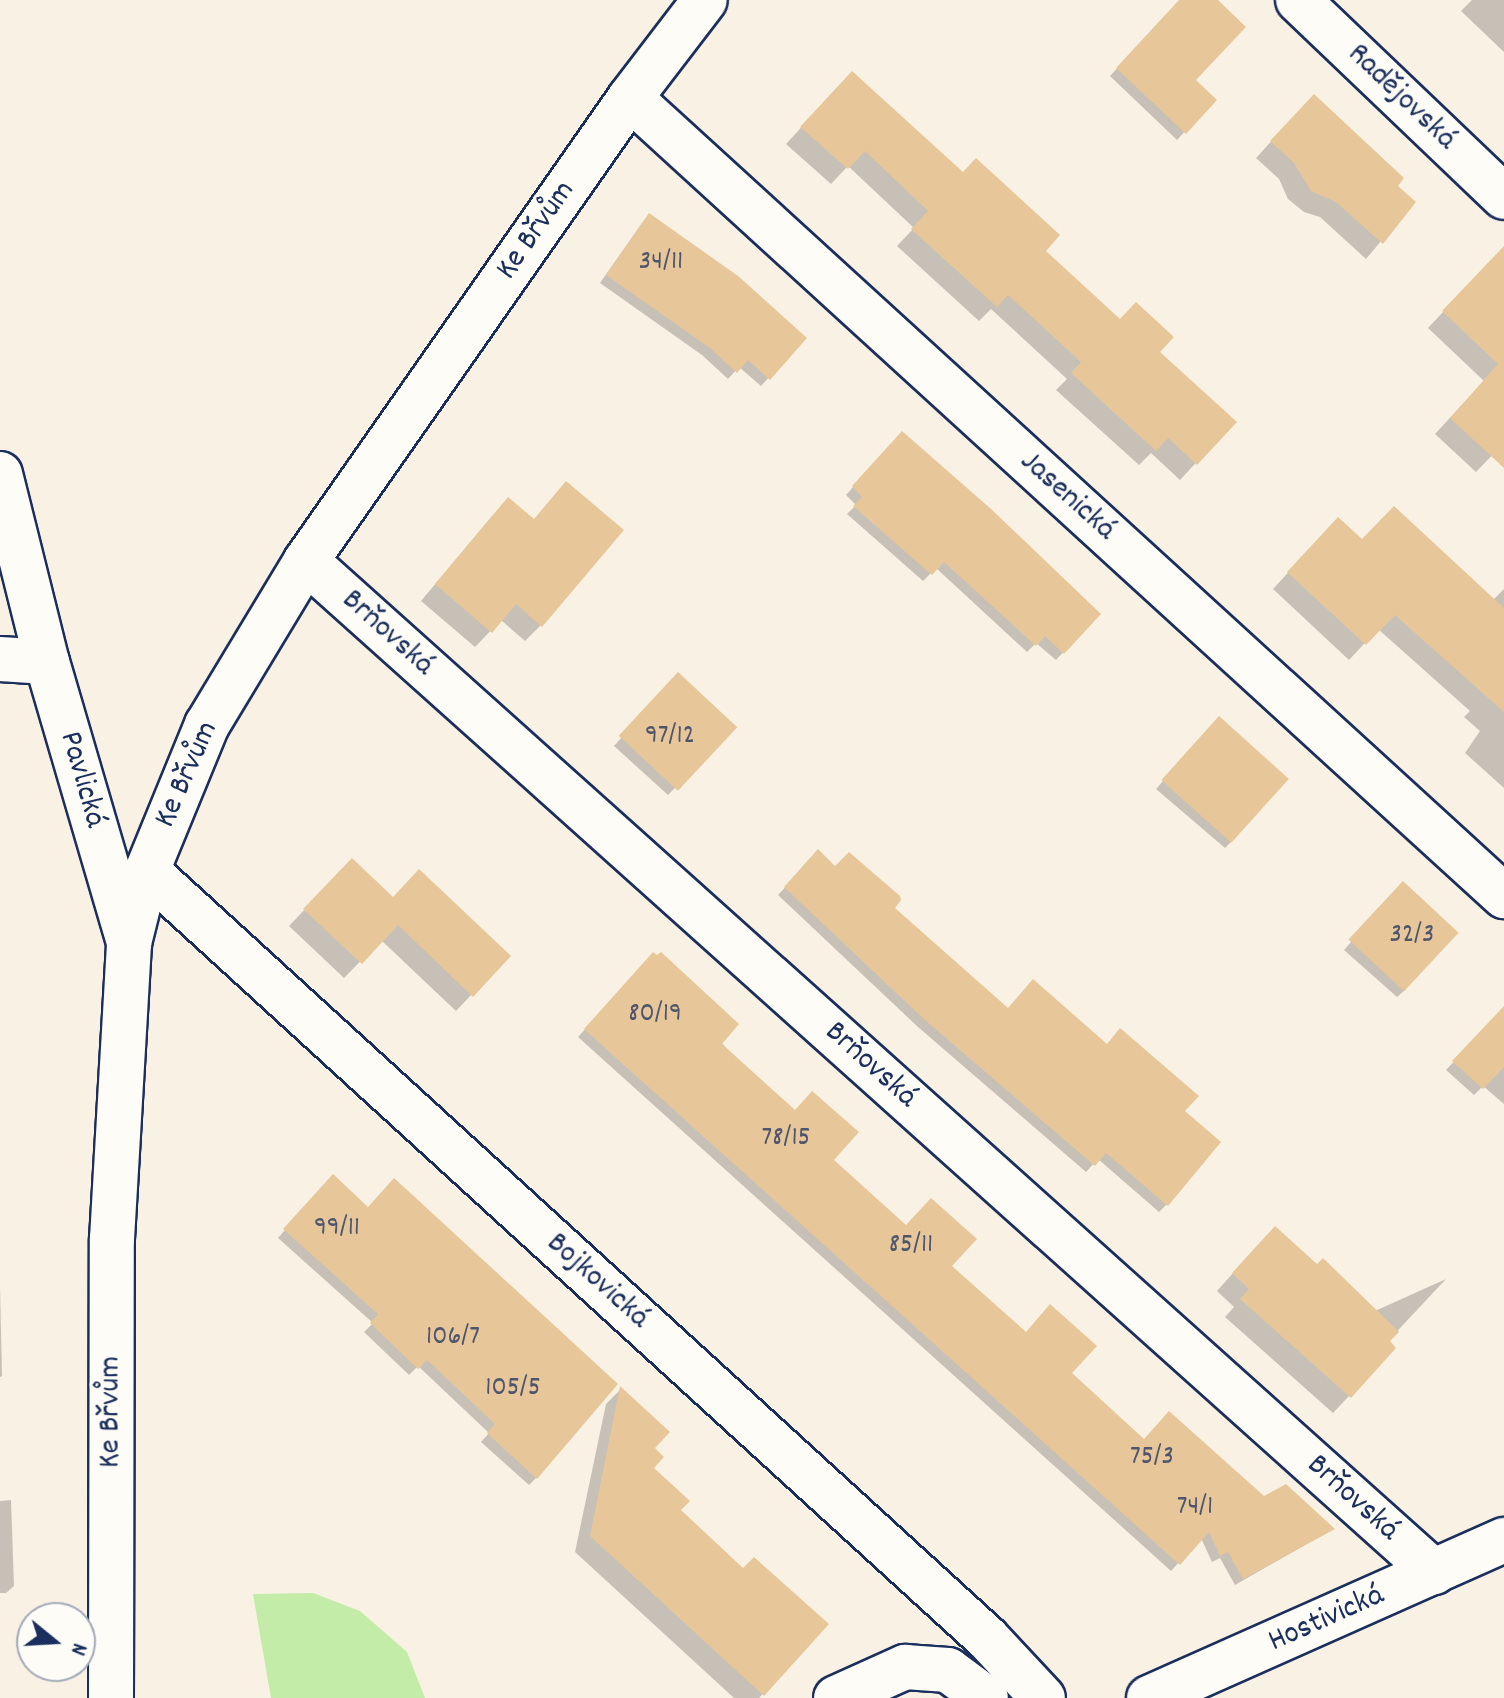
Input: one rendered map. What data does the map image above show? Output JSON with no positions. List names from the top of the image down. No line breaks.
{"streets":{"street":["Radějovská","Ke Břvům","Jasenická","Brňovská","Pavlická","Bojkovická","Hostivická"]},"crossings":[["Ke Břvům","Jasenická"],["Ke Břvům","Brňovská"],["Ke Břvům","Pavlická"],["Ke Břvům","Bojkovická"],["Brňovská","Hostivická"]],"house_numbers":["34/11","97/12","32/3","80/19","78/15","99/11","85/11","106/7","105/5","75/3","74/1"],"north":"right"}
